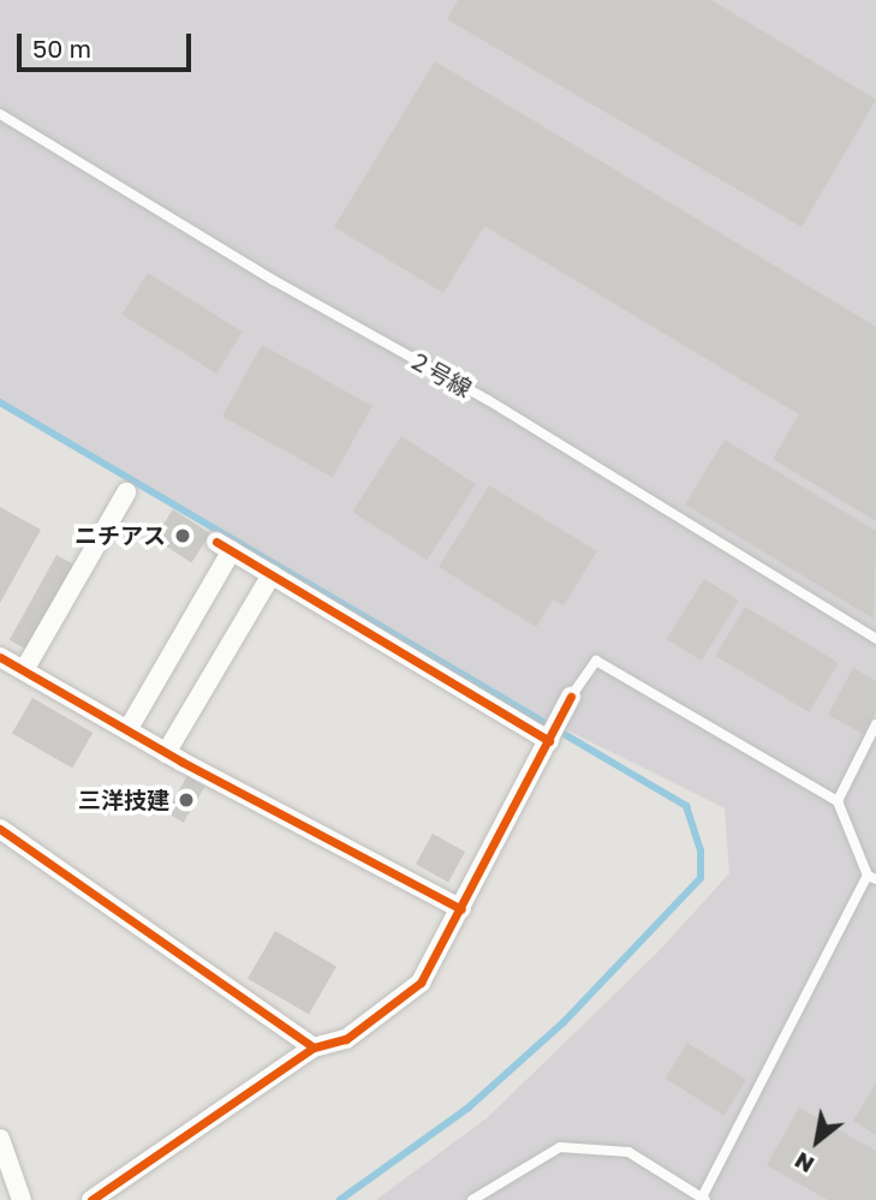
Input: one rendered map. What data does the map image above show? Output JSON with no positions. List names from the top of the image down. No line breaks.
{"streets":{"lane":["２号線"]},"places":["ニチアス","三洋技建"],"scale_bar":"50 m","north":"bottom left"}
